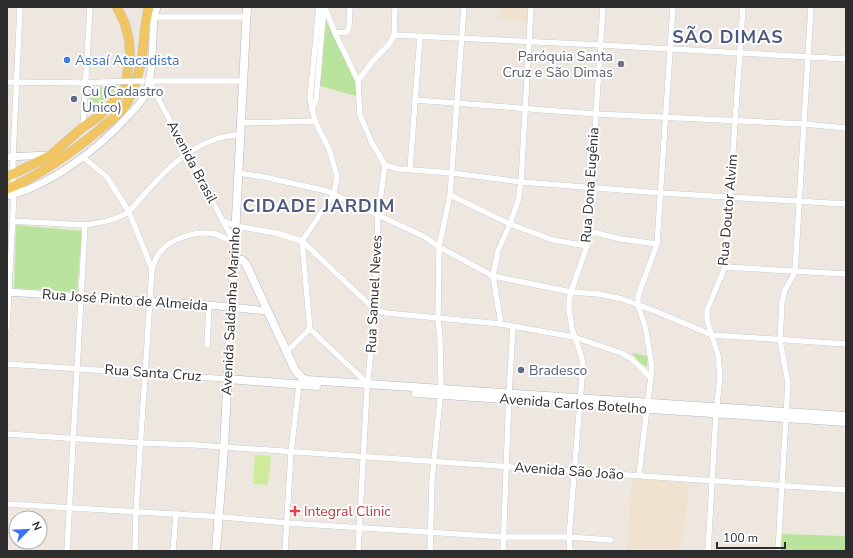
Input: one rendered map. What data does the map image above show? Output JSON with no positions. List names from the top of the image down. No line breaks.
{"streets":{"main road":["Avenida Saldanha Marinho","Rua Santa Cruz","Avenida Carlos Botelho"],"street":["Avenida Brasil","Rua Dona Eugênia","Rua Doutor Alvim","Rua Samuel Neves","Rua José Pinto de Almeida","Avenida São João"]},"crossings":[["Avenida Brasil","Avenida Saldanha Marinho"],["Rua Dona Eugênia","Avenida Carlos Botelho"],["Rua Dona Eugênia","Avenida São João"],["Rua Doutor Alvim","Avenida Carlos Botelho"],["Rua Doutor Alvim","Avenida São João"],["Rua Samuel Neves","Avenida Carlos Botelho"],["Rua Samuel Neves","Avenida São João"],["Rua José Pinto de Almeida","Avenida Saldanha Marinho"],["Avenida Saldanha Marinho","Rua Santa Cruz"],["Avenida Saldanha Marinho","Avenida São João"],["Rua Santa Cruz","Avenida Carlos Botelho"]],"districts":["SÃO DIMAS","CIDADE JARDIM"],"places":{"other":["Assaí Atacadista","Paróquia Santa Cruz e São Dimas","Cu (Cadastro Unico)","Bradesco"],"health":["Integral Clinic"]},"scale_bar":"100 m","north":"top right"}
